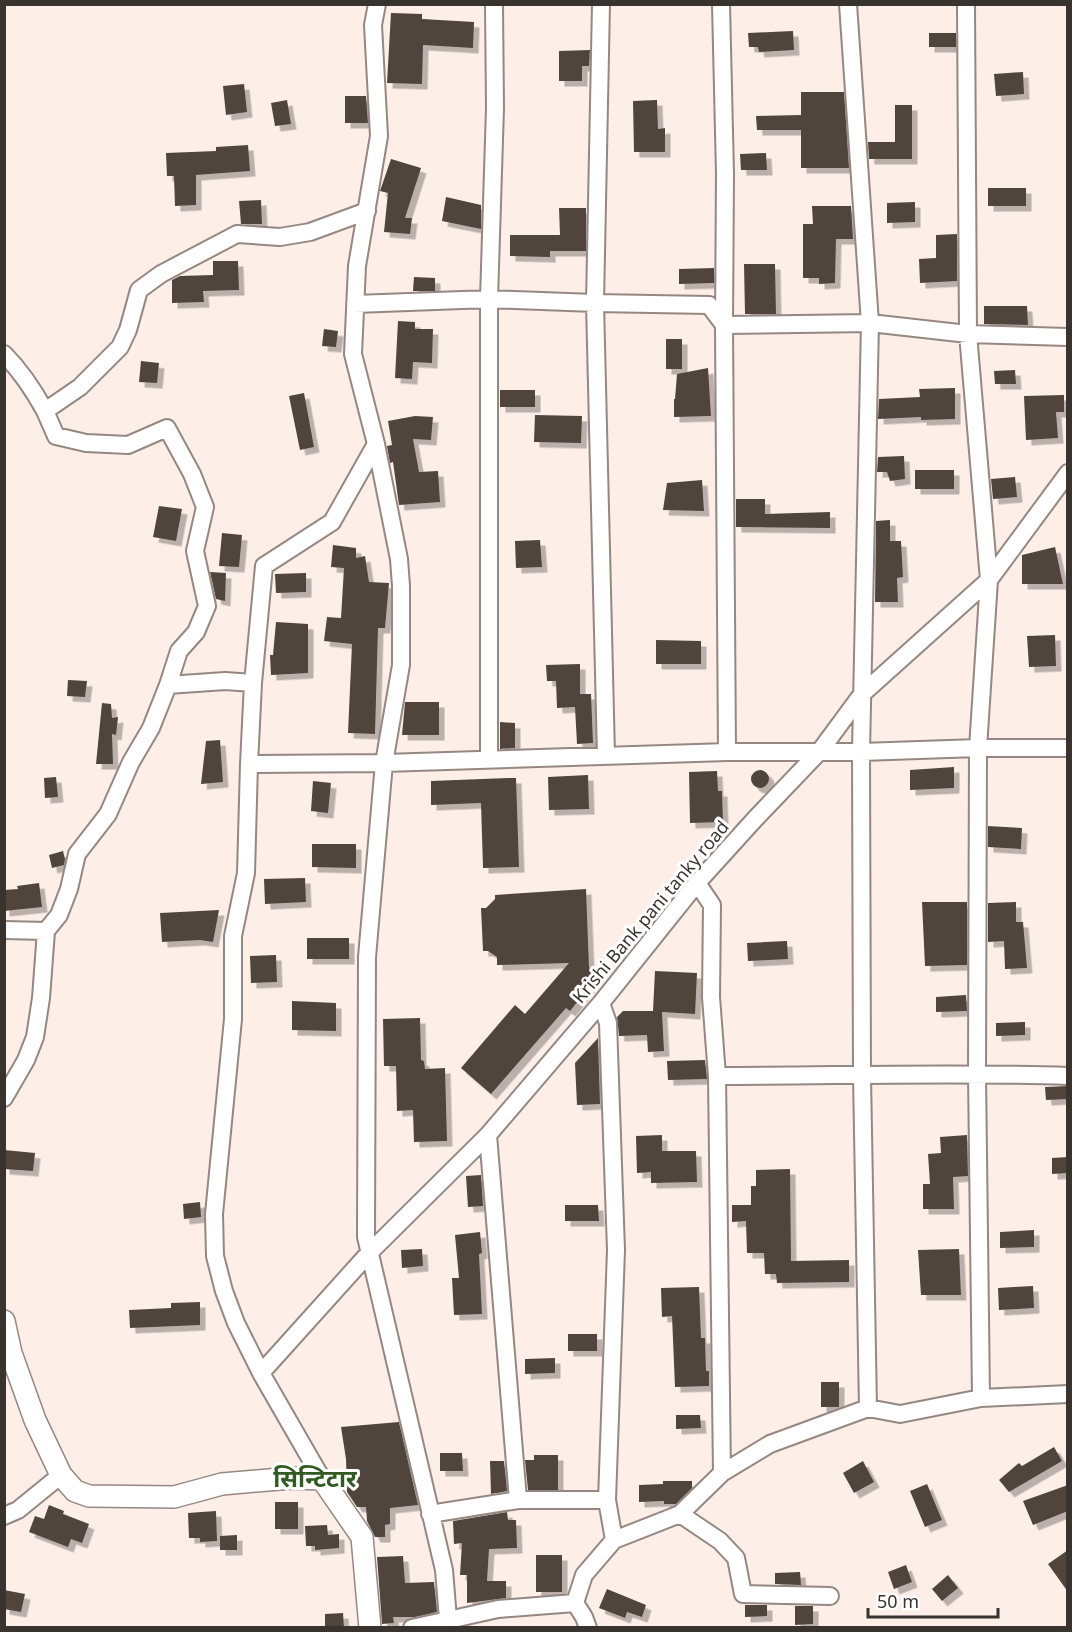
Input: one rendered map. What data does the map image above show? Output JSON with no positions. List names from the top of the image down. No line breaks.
{"streets":{"street":["Krishi Bank pani tanky road"]},"districts":["सिन्टिटार"],"scale_bar":"50 m"}
